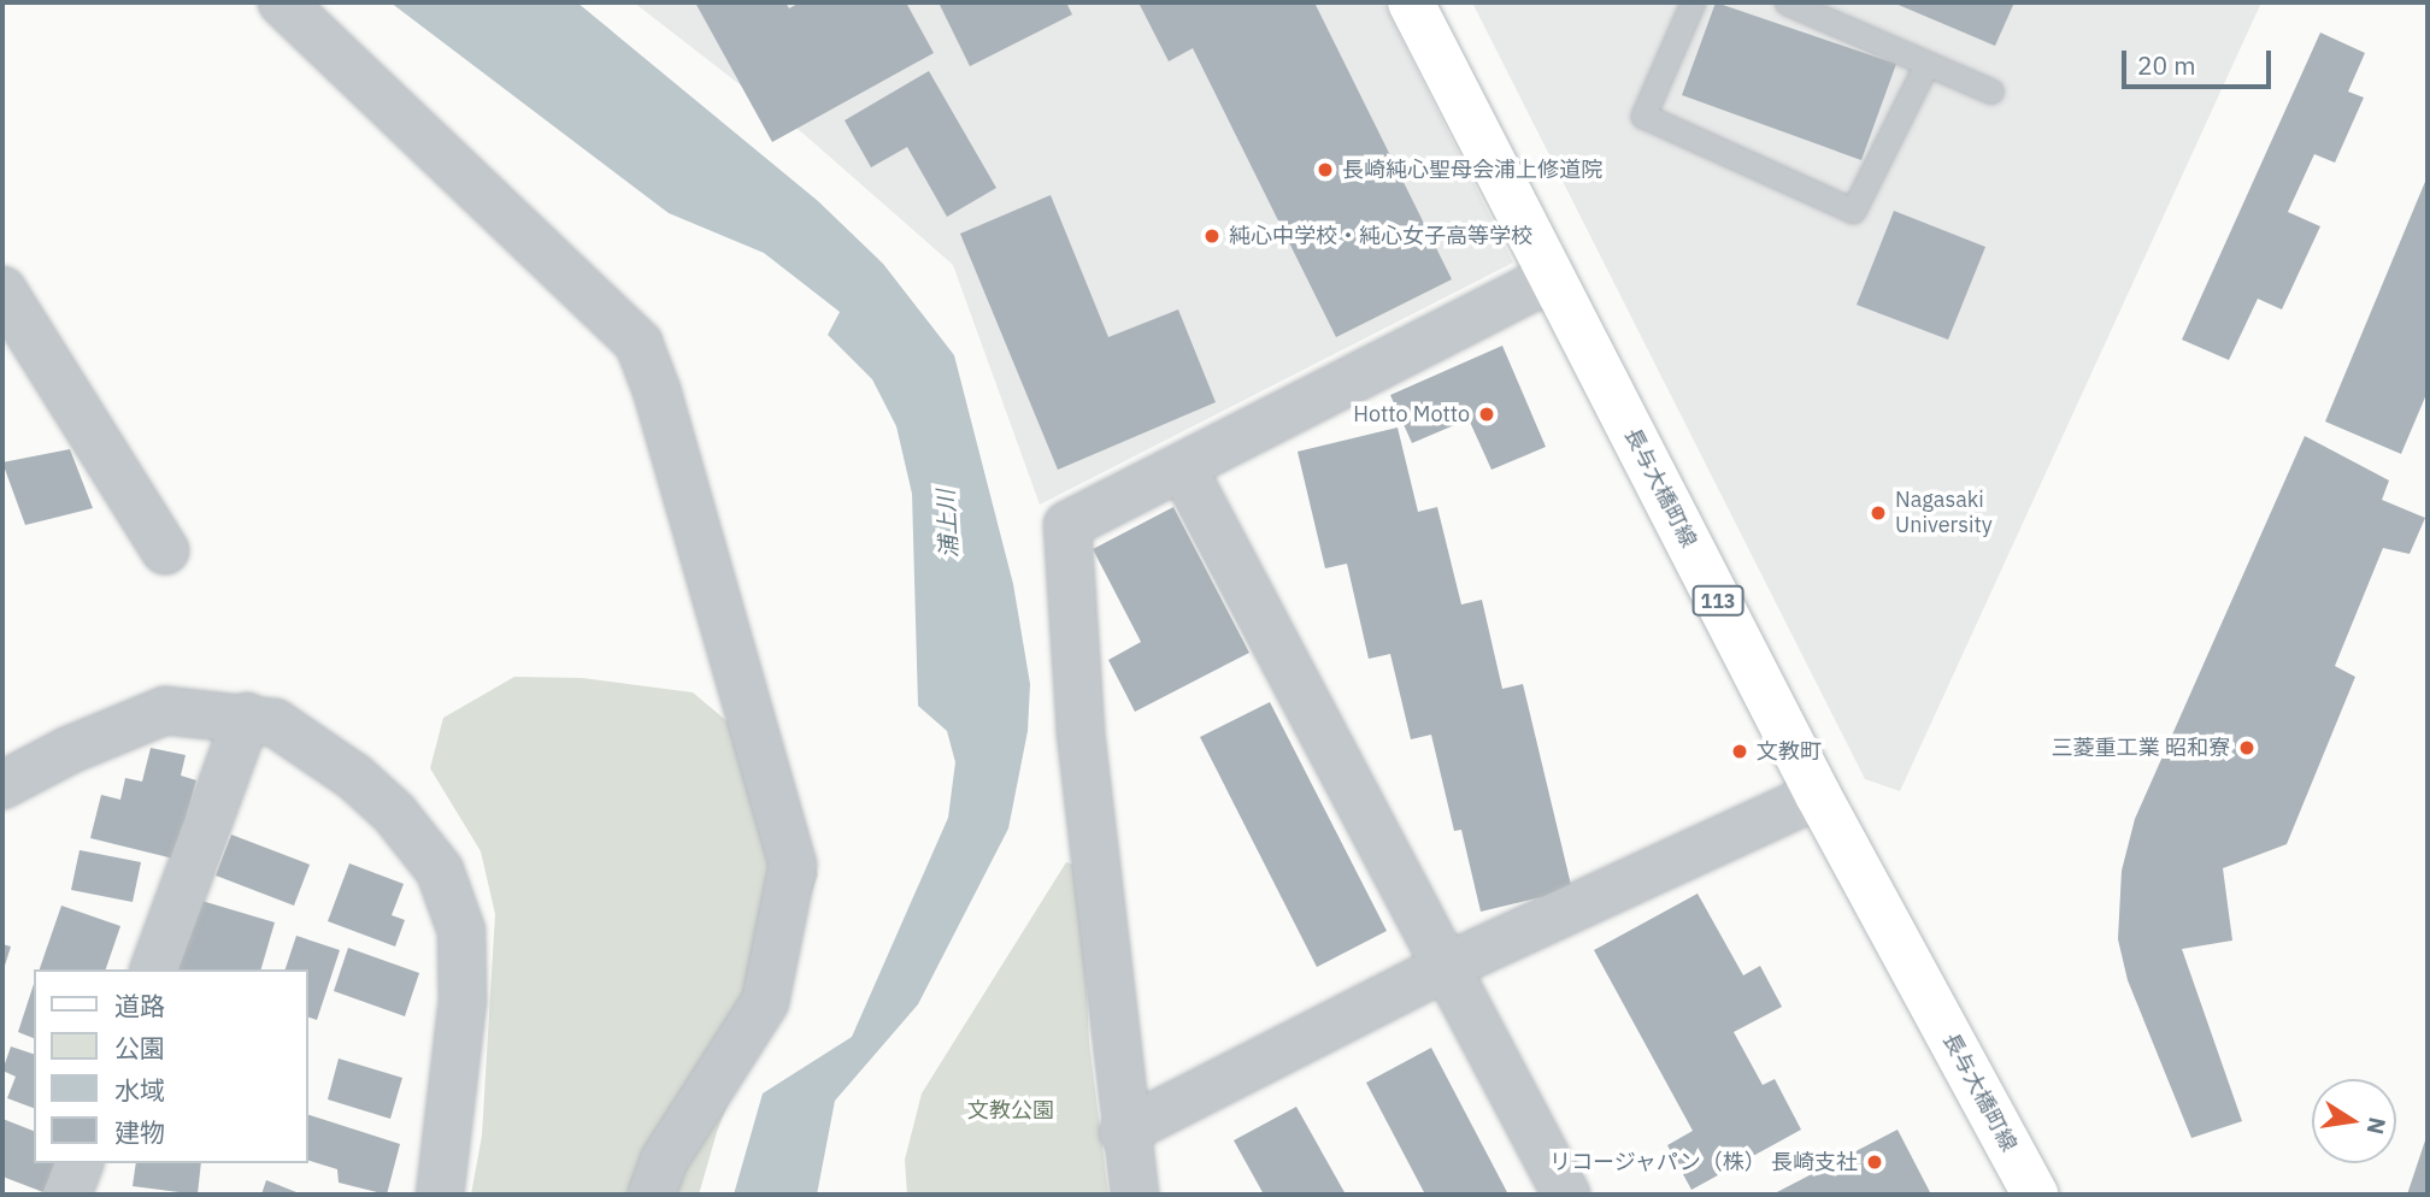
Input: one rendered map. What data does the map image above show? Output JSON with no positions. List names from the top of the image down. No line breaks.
{"streets":{"main road":["長与大橋町線","113"]},"water":["浦上川"],"parks":["文教公園"],"places":["長崎純心聖母会浦上修道院","純心中学校・純心女子高等学校","Hotto Motto","Nagasaki University","三菱重工業 昭和寮","文教町","リコージャパン（株） 長崎支社"],"legend":["道路","公園","水域","建物"],"scale_bar":"20 m","north":"right"}
